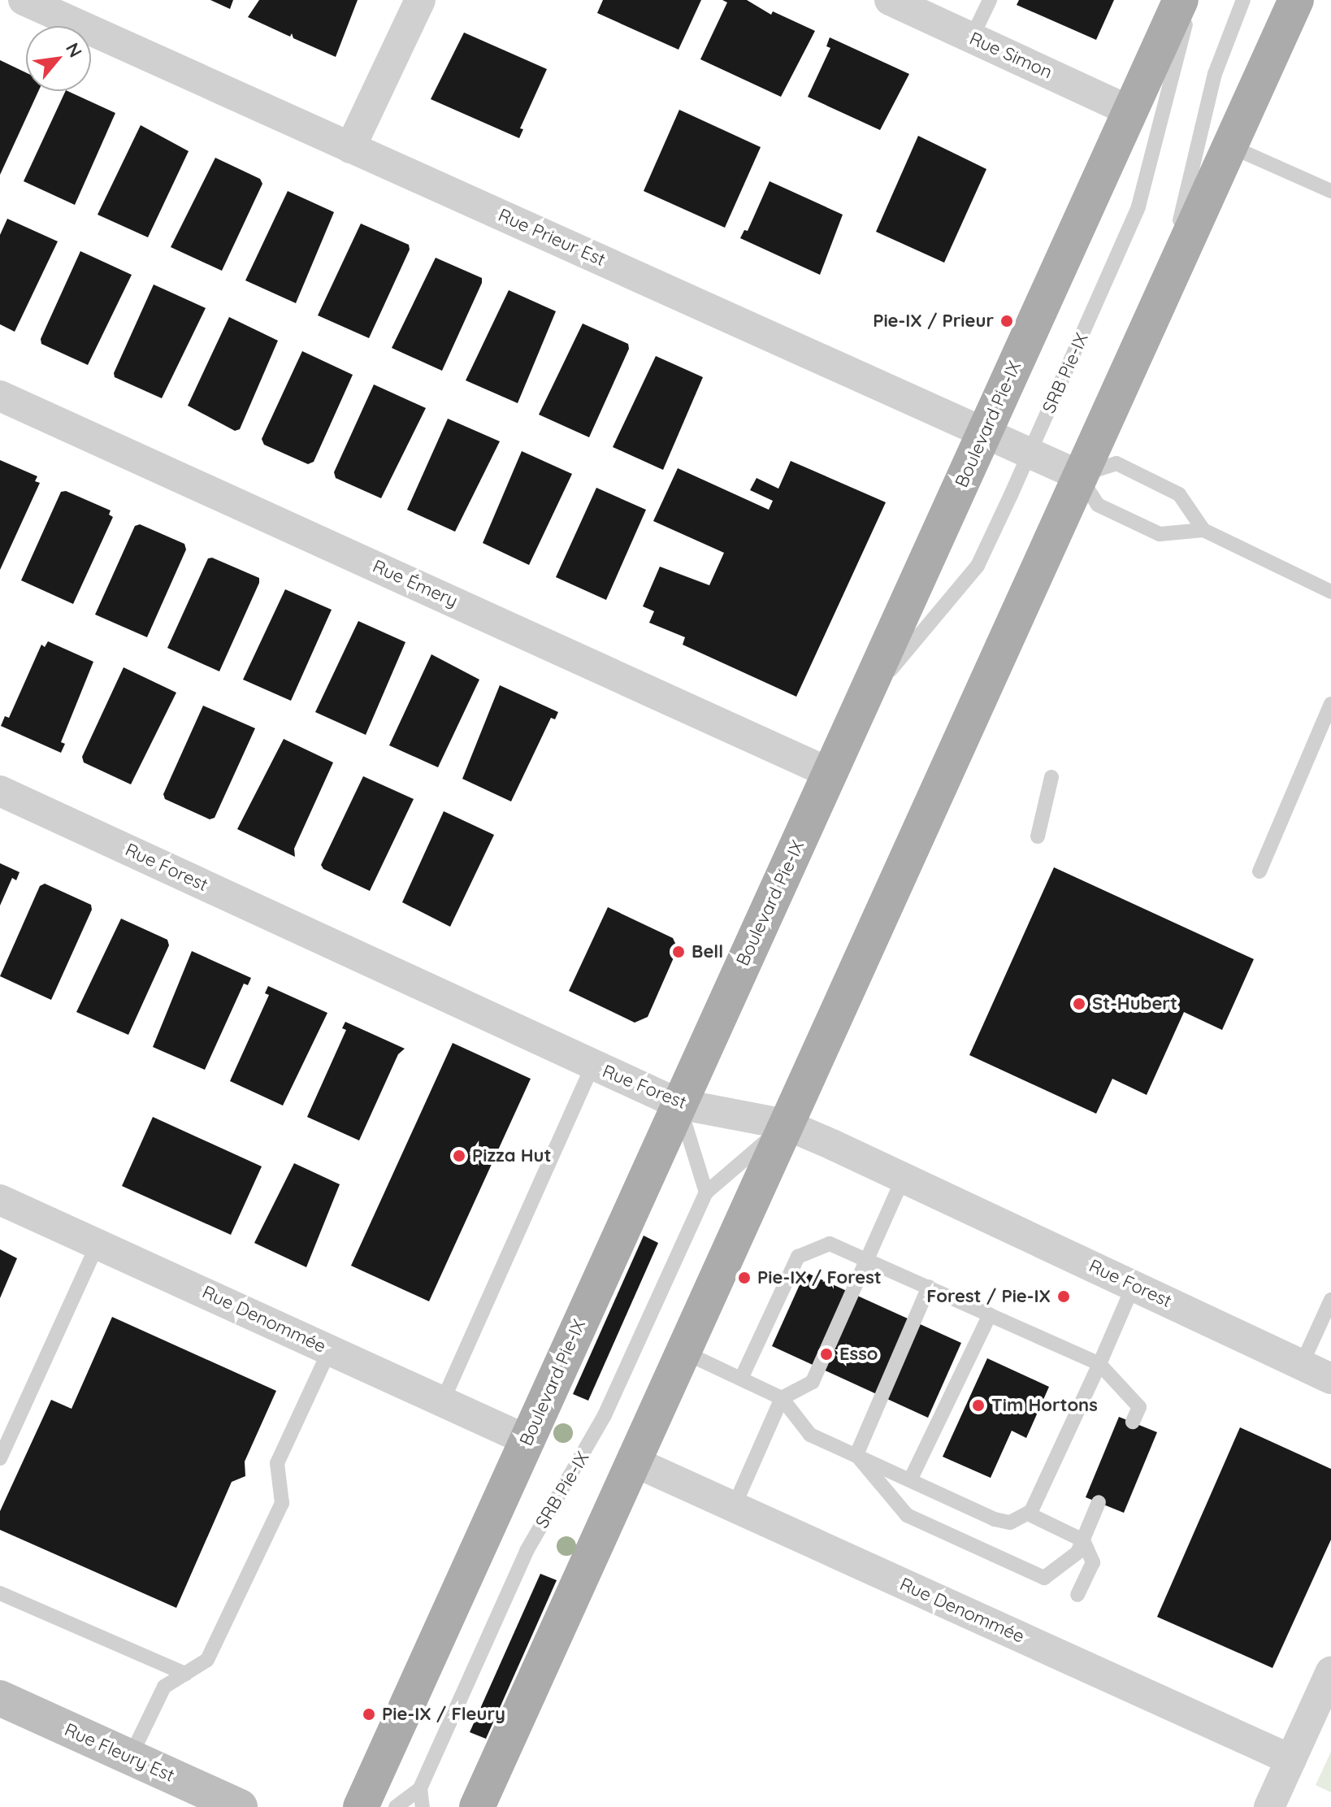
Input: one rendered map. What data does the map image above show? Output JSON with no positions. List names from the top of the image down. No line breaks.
{"streets":{"main road":["Boulevard Pie-IX"],"street":["Rue Simon","Rue Prieur Est","Rue Émery","Rue Forest","Rue Denommée","Rue Fleury Est"],"lane":["SRB Pie-IX"]},"crossings":[["Rue Simon","Boulevard Pie-IX"],["Rue Prieur Est","SRB Pie-IX"],["Rue Prieur Est","Boulevard Pie-IX"],["SRB Pie-IX","Boulevard Pie-IX"],["SRB Pie-IX","Rue Forest"],["Boulevard Pie-IX","Rue Émery"],["Boulevard Pie-IX","Rue Forest"],["Boulevard Pie-IX","Rue Denommée"]],"places":["Pie-IX / Prieur","Bell","St-Hubert","Pizza Hut","Pie-IX / Forest","Forest / Pie-IX","Esso","Tim Hortons","Pie-IX / Fleury"],"north":"top right"}
